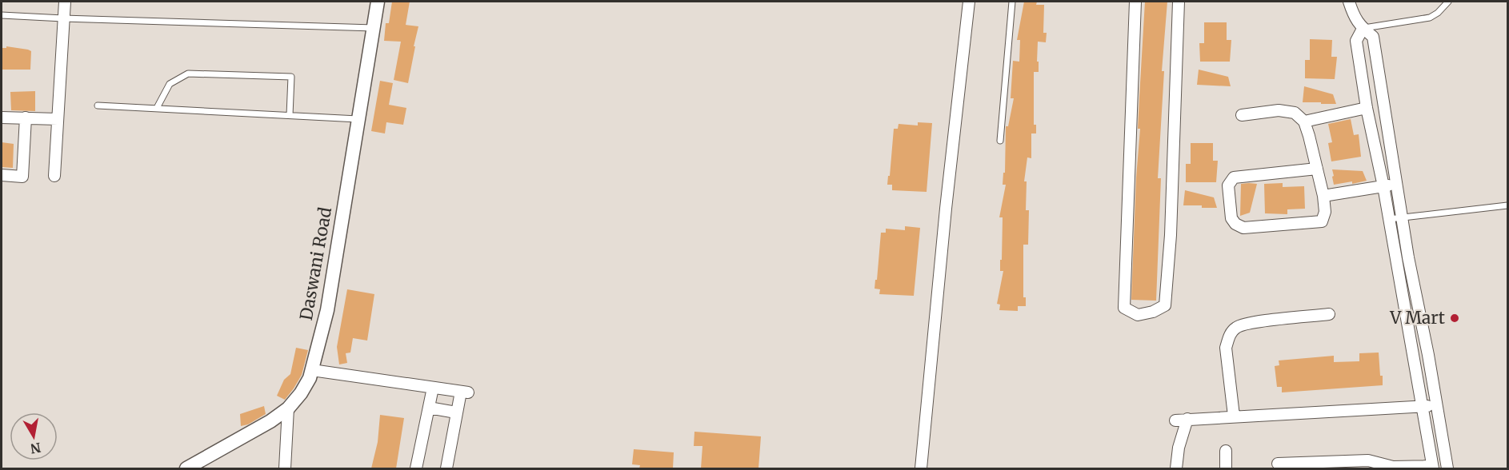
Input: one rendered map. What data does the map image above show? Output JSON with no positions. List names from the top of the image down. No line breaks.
{"streets":{"street":["Daswani Road"]},"places":["V Mart"],"north":"bottom"}
